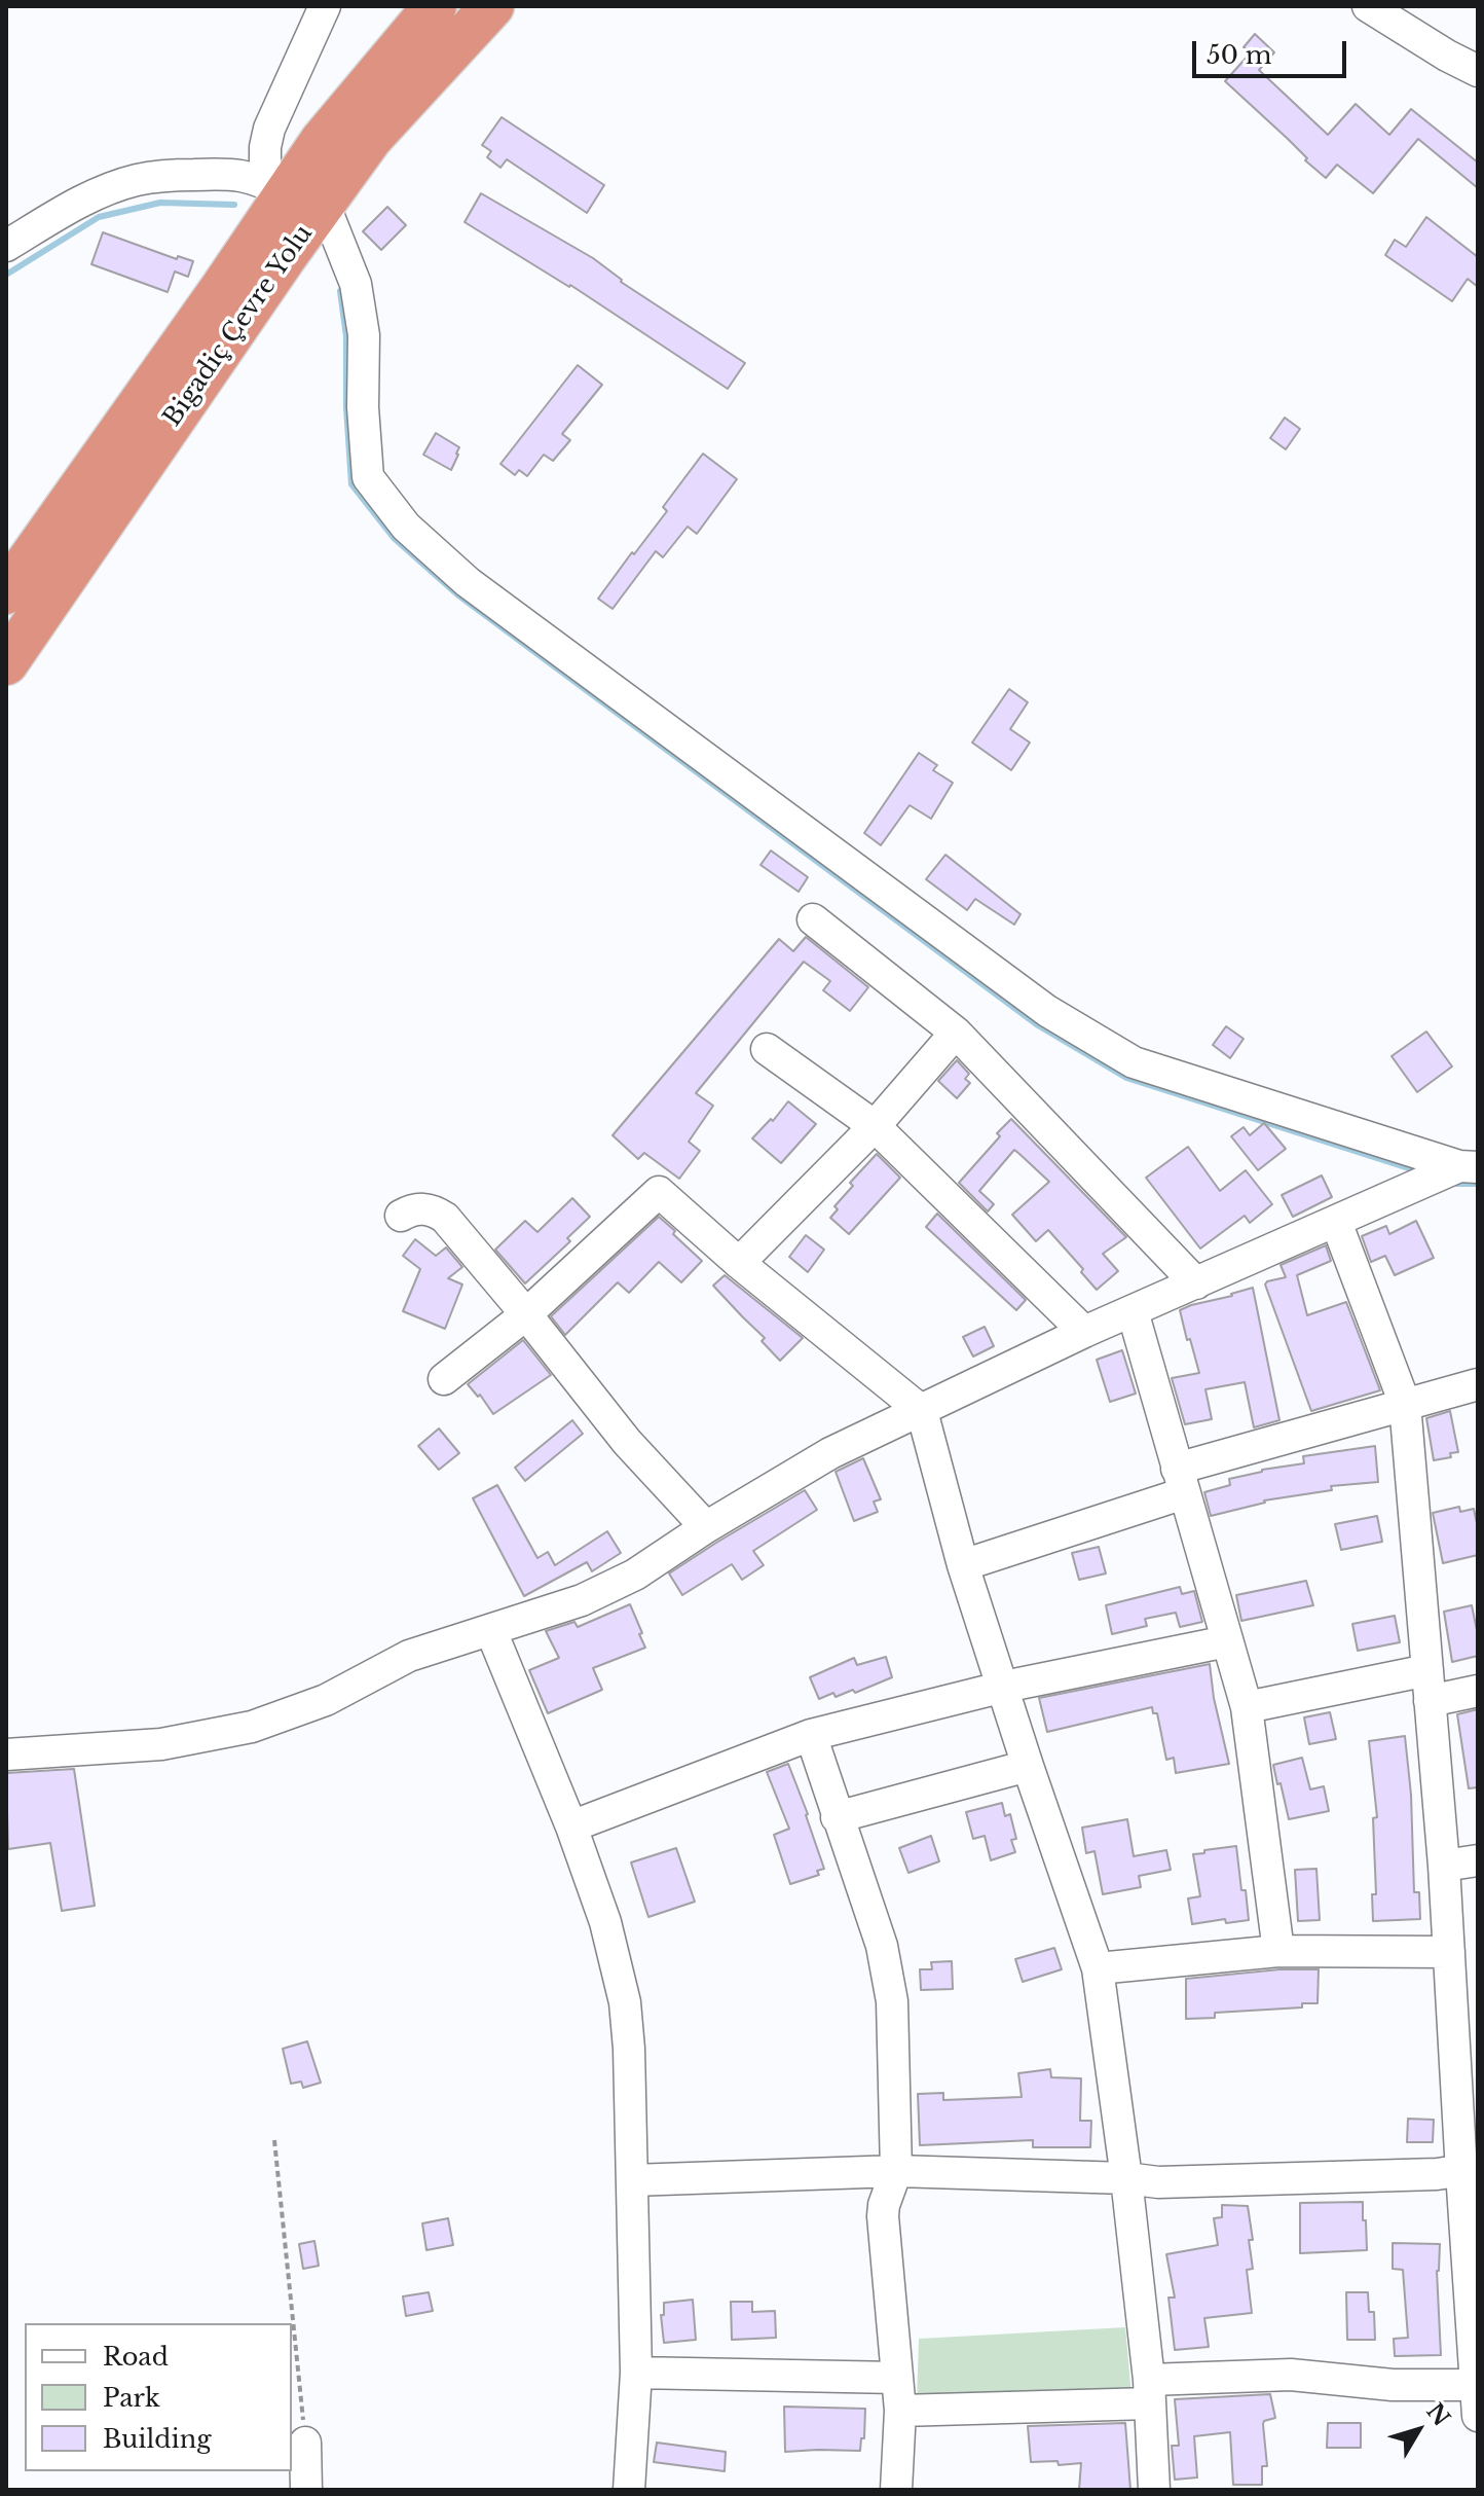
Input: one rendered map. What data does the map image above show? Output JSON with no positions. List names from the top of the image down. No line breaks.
{"streets":{"highway":["Bigadiç Çevre Yolu"]},"legend":["Road","Park","Building"],"scale_bar":"50 m","north":"top right"}
